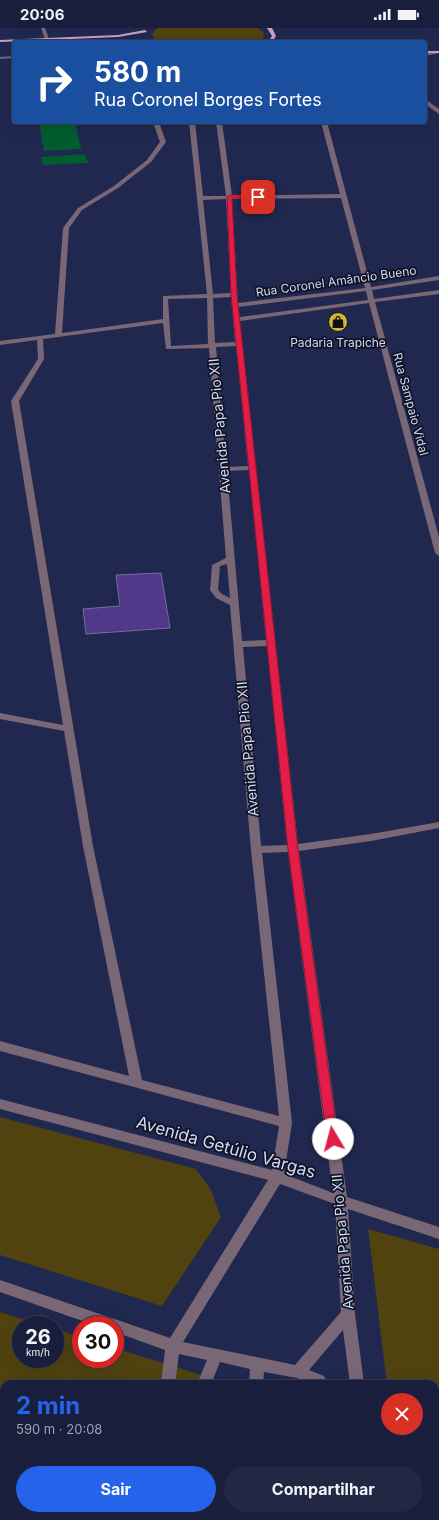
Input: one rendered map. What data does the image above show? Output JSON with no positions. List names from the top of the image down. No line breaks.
{"streets":{"street":["Rua Coronel Amâncio Bueno","Rua Sampaio Vidal","Avenida Papa Pio XII","Avenida Getúlio Vargas"]},"crossings":[["Rua Coronel Amâncio Bueno","Rua Sampaio Vidal"],["Rua Coronel Amâncio Bueno","Avenida Papa Pio XII"],["Avenida Papa Pio XII","Avenida Getúlio Vargas"]],"places":{"shop":["Padaria Trapiche"]},"page":{"status":"20:06","turn":["580 m","Rua Coronel Borges Fortes"],"speed":"26 km/h","limit":"30","heading":["2 min","590 m · 20:08"],"buttons":["Sair","Compartilhar"]}}
